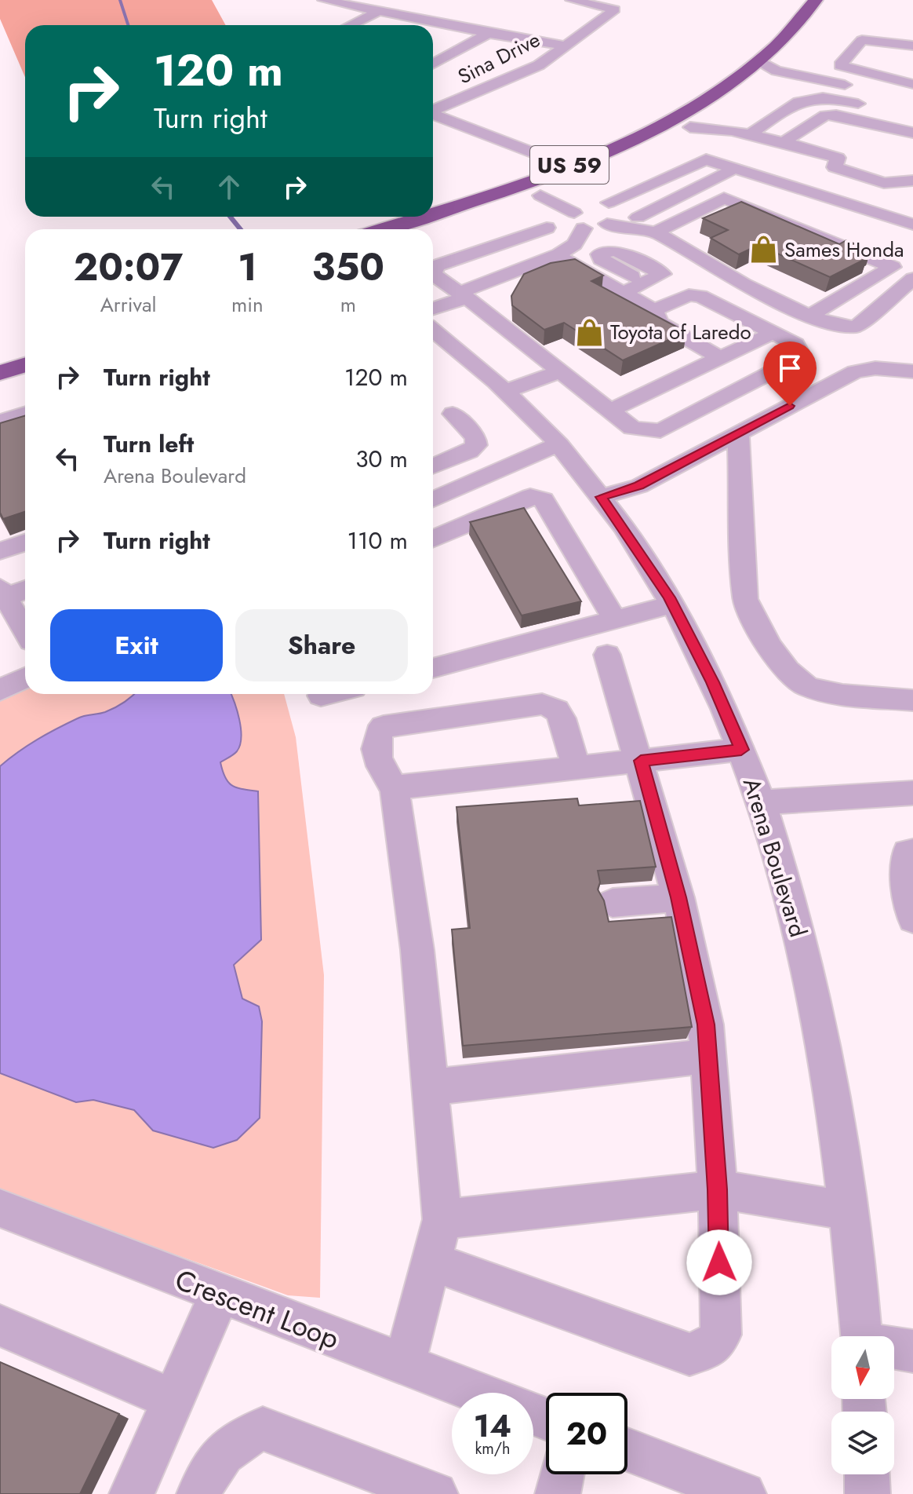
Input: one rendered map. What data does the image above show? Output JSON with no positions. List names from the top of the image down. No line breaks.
{"streets":{"highway":["US 59"],"street":["Sina Drive","Arena Boulevard","Crescent Loop"]},"places":{"shop":["Sames Honda","Toyota of Laredo"]},"north":"bottom","page":{"turn":["120 m","Turn right"],"eta":["20:07","Arrival","1","min","350","m"],"list":[{"name":"Turn right","value":"120 m"},{"name":"Turn left","note":"Arena Boulevard","value":"30 m"},{"name":"Turn right","value":"110 m"}],"buttons":["Exit","Share"],"speed":"14 km/h","limit":"20"}}
